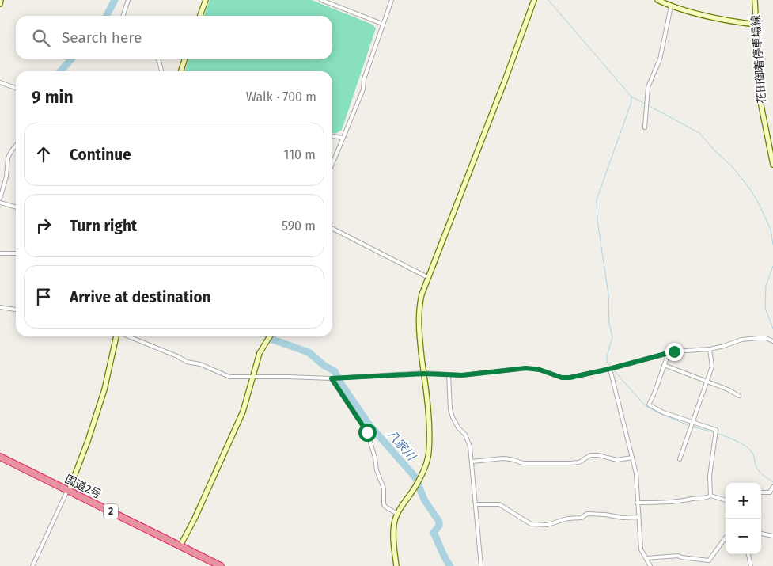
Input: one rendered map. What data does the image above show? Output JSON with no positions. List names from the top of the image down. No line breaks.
{"streets":{"highway":["国道2号","2"],"street":["花田御着停車場線"]},"water":["八家川"],"page":{"search":"Search here","heading":["9 min","Walk · 700 m"],"list":[["Continue","110 m"],["Turn right","590 m"],"Arrive at destination"],"map_buttons":["+","−"]}}
